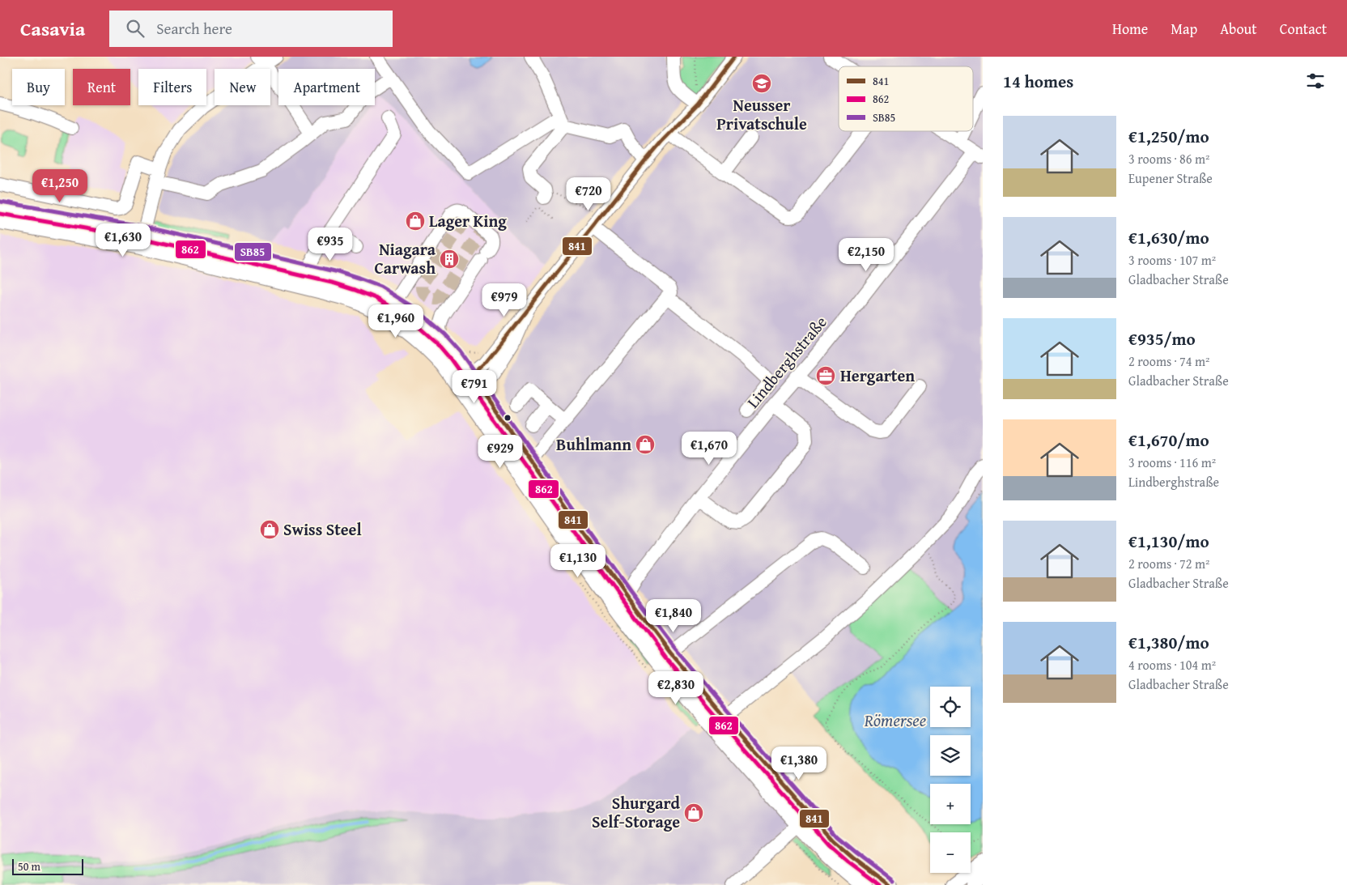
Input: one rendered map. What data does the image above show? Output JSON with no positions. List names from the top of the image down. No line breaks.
{"streets":{"street":["Lindberghstraße"]},"water":["Römersee"],"places":{"school or university":["Neusser Privatschule"],"shop":["Lager King","Buhlmann","Swiss Steel","Shurgard Self-Storage"],"building":["Niagara Carwash"],"office":["Hergarten"]},"lines":["transit line 841","transit line SB85","transit line 862"],"legend":["841","862","SB85"],"scale_bar":"50 m","page":{"header":"Casavia","search":"Search here","nav":["Home","Map","About","Contact"],"heading":"14 homes","chip":["Buy","Rent","Filters","New","Apartment"],"list":[{"name":"€1,250/mo","note":"3 rooms · 86 m² · Eupener Straße"},{"name":"€1,630/mo","note":"3 rooms · 107 m² · Gladbacher Straße"},{"name":"€935/mo","note":"2 rooms · 74 m² · Gladbacher Straße"},{"name":"€1,670/mo","note":"3 rooms · 116 m² · Lindberghstraße"},{"name":"€1,130/mo","note":"2 rooms · 72 m² · Gladbacher Straße"},{"name":"€1,380/mo","note":"4 rooms · 104 m² · Gladbacher Straße"}],"price":["€1,250","€720","€1,630","€935","€2,150","€979","€1,960","€791","€1,670","€929","€1,130","€1,840","€2,830","€1,380"],"map_buttons":["+","−"],"scale":"50 m"}}
